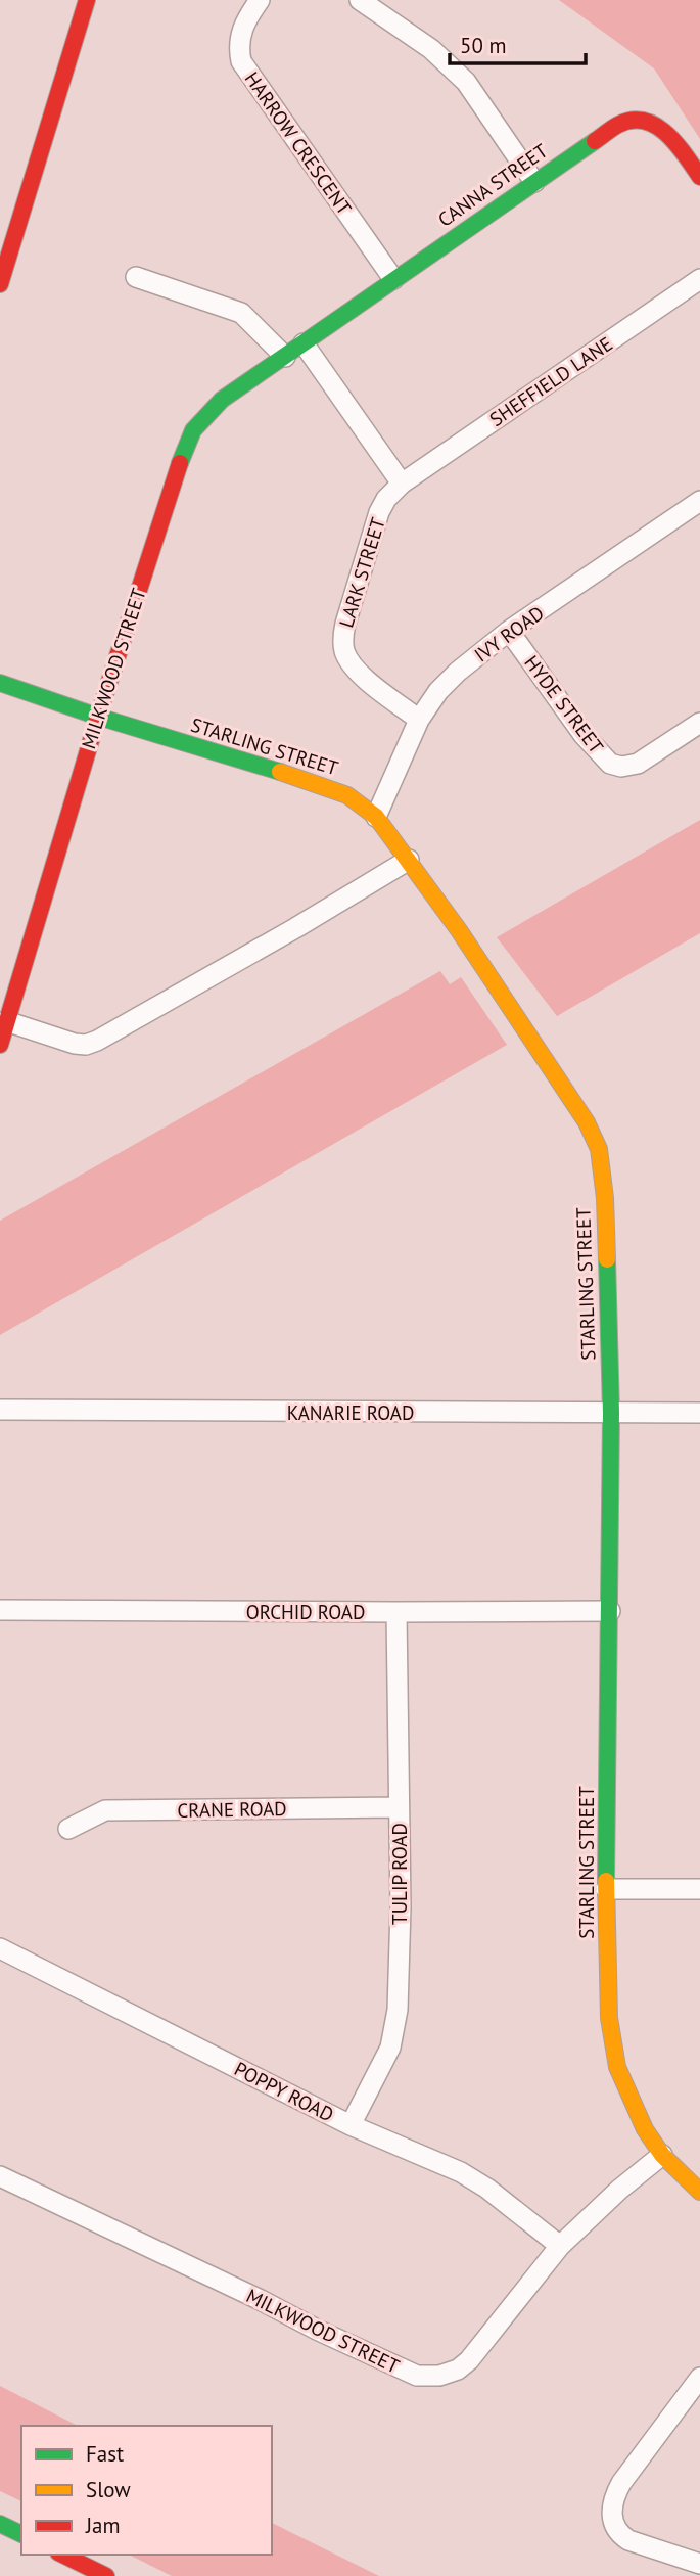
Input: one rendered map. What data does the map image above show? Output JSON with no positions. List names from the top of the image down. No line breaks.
{"streets":{"street":["HARROW CRESCENT","CANNA STREET","SHEFFIELD LANE","LARK STREET","IVY ROAD","MILKWOOD STREET","HYDE STREET","STARLING STREET","KANARIE ROAD","ORCHID ROAD","CRANE ROAD","TULIP ROAD","POPPY ROAD"]},"crossings":[["HARROW CRESCENT","CANNA STREET"],["CANNA STREET","MILKWOOD STREET"],["SHEFFIELD LANE","LARK STREET"],["LARK STREET","IVY ROAD"],["IVY ROAD","HYDE STREET"],["IVY ROAD","STARLING STREET"],["MILKWOOD STREET","STARLING STREET"],["MILKWOOD STREET","POPPY ROAD"],["STARLING STREET","KANARIE ROAD"],["STARLING STREET","ORCHID ROAD"],["ORCHID ROAD","TULIP ROAD"],["CRANE ROAD","TULIP ROAD"],["TULIP ROAD","POPPY ROAD"]],"legend":["Fast","Slow","Jam"],"scale_bar":"50 m"}
